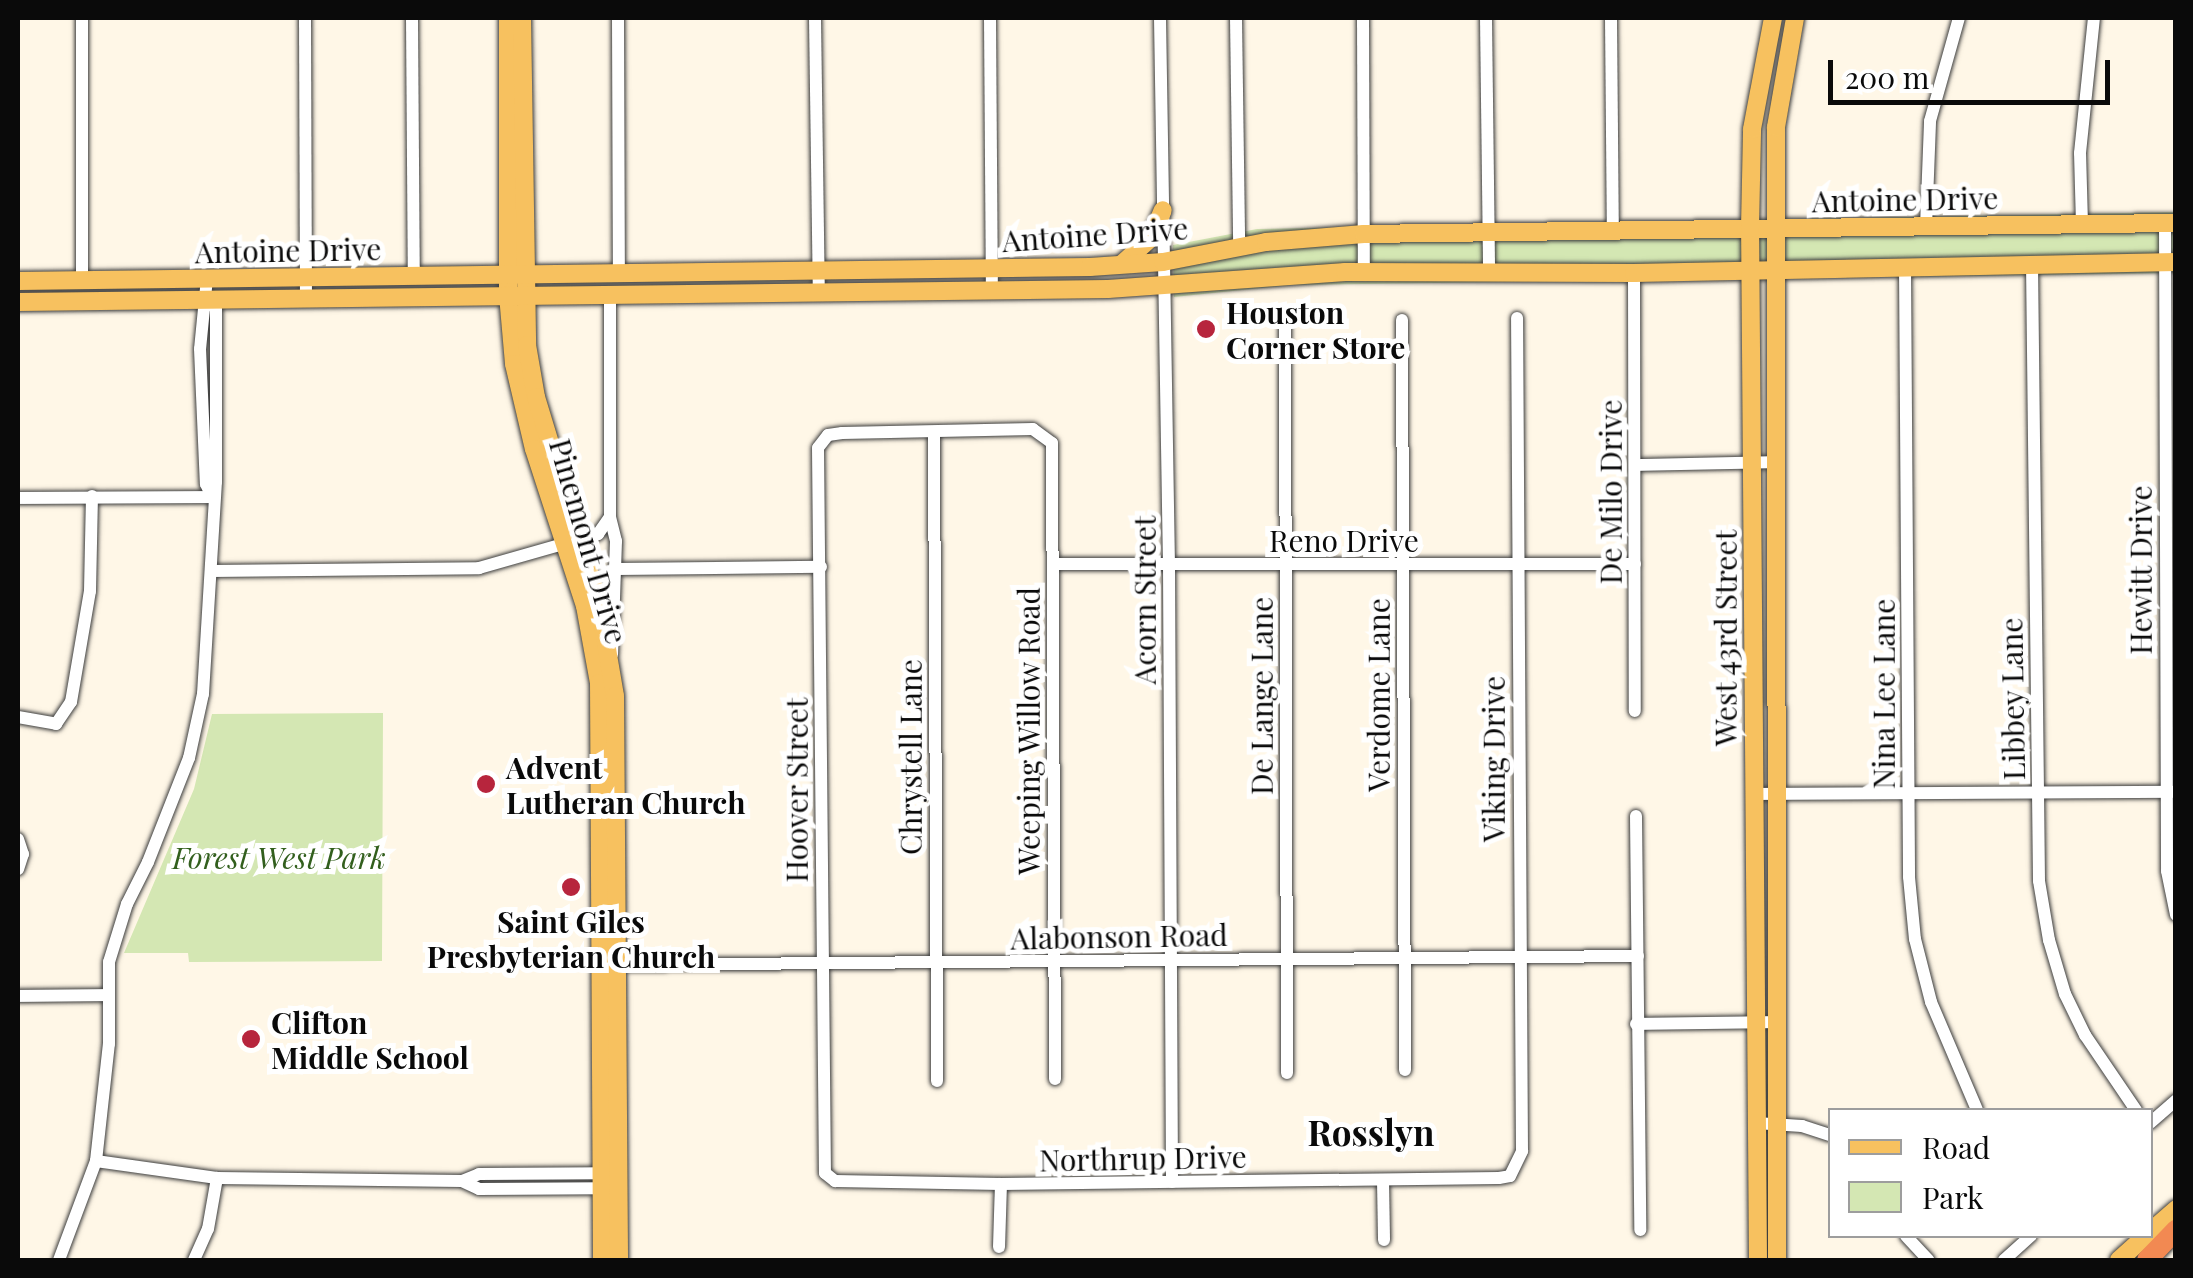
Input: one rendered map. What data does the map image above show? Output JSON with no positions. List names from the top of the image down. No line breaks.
{"streets":{"main road":["Antoine Drive","Pinemont Drive","West 43rd Street"],"street":["De Milo Drive","Reno Drive","Hewitt Drive","Acorn Street","Nina Lee Lane","Verdome Lane","De Lange Lane","Libbey Lane","Weeping Willow Road","Chrystell Lane","Viking Drive","Hoover Street","Alabonson Road","Northrup Drive"]},"crossings":[["Antoine Drive","De Milo Drive"],["Antoine Drive","Pinemont Drive"],["Antoine Drive","Hewitt Drive"],["Antoine Drive","Acorn Street"],["Antoine Drive","West 43rd Street"],["Antoine Drive","Nina Lee Lane"],["Antoine Drive","Libbey Lane"],["De Milo Drive","Reno Drive"],["Reno Drive","Acorn Street"],["Reno Drive","Verdome Lane"],["Reno Drive","De Lange Lane"],["Reno Drive","Weeping Willow Road"],["Reno Drive","Viking Drive"],["Pinemont Drive","Alabonson Road"],["Acorn Street","Alabonson Road"],["Acorn Street","Northrup Drive"],["Verdome Lane","Alabonson Road"],["De Lange Lane","Alabonson Road"],["Weeping Willow Road","Chrystell Lane"],["Weeping Willow Road","Hoover Street"],["Weeping Willow Road","Alabonson Road"],["Chrystell Lane","Hoover Street"],["Chrystell Lane","Alabonson Road"],["Viking Drive","Alabonson Road"],["Viking Drive","Northrup Drive"],["Hoover Street","Alabonson Road"],["Hoover Street","Northrup Drive"]],"districts":["Rosslyn"],"parks":["Forest West Park"],"places":["Houston Corner Store","Advent Lutheran Church","Saint Giles Presbyterian Church","Clifton Middle School"],"legend":["Road","Park"],"scale_bar":"200 m"}
